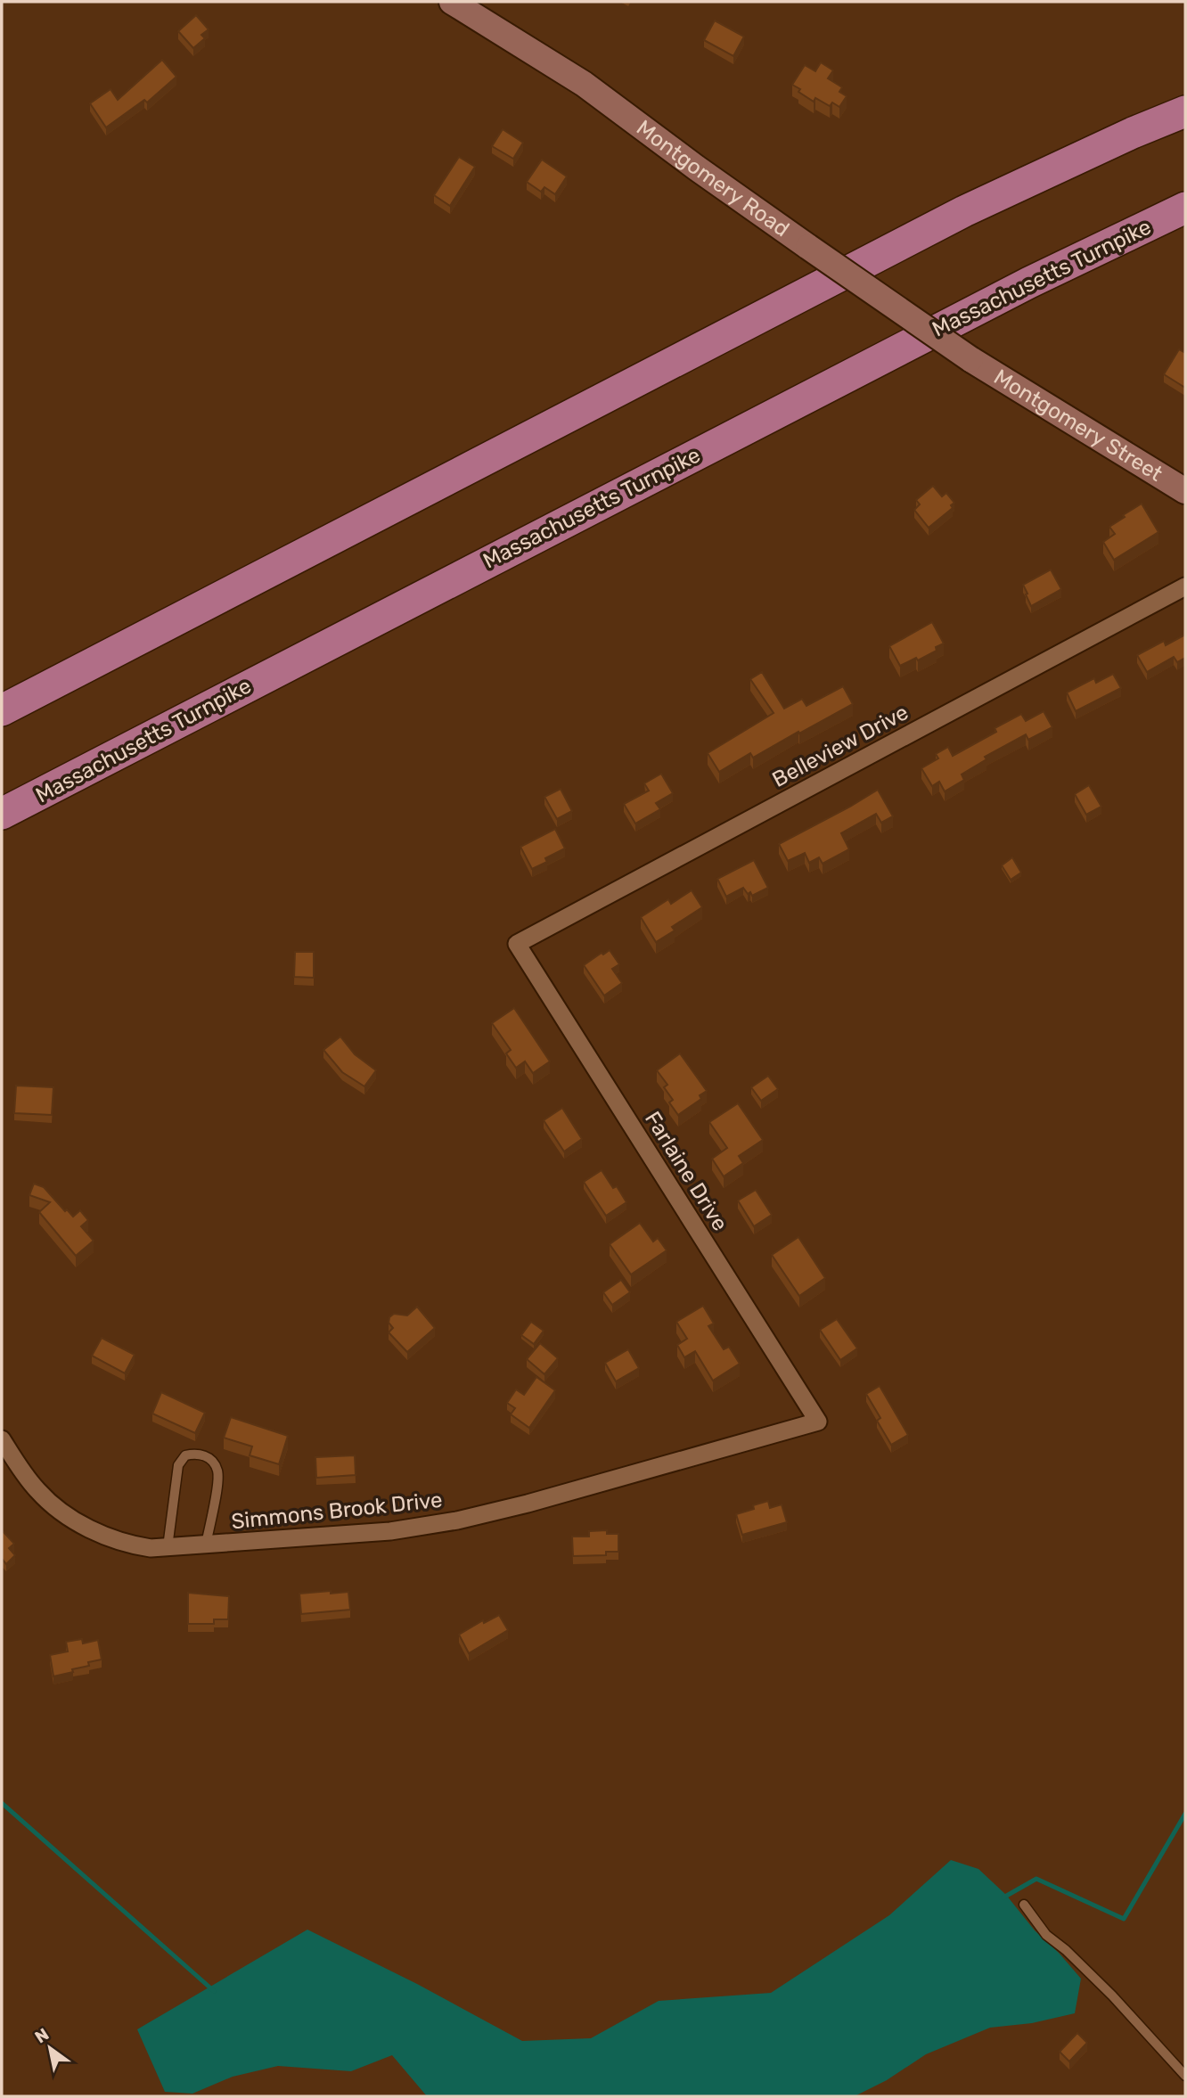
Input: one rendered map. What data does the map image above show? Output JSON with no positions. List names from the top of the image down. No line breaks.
{"streets":{"highway":["Massachusetts Turnpike"],"main road":["Montgomery Road","Montgomery Street"],"street":["Belleview Drive","Farlaine Drive","Simmons Brook Drive"]},"crossings":[["Montgomery Road","Montgomery Street"],["Belleview Drive","Farlaine Drive"],["Farlaine Drive","Simmons Brook Drive"]],"north":"top left"}
